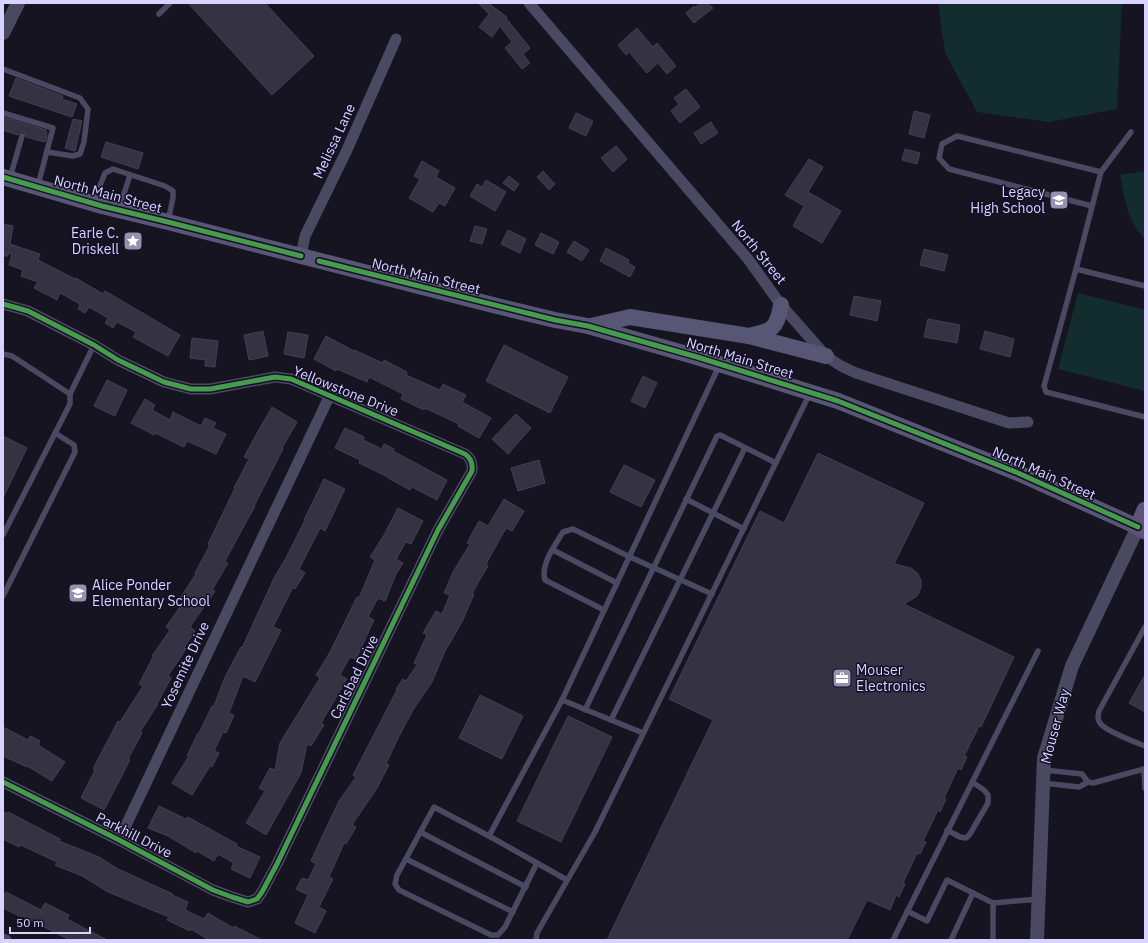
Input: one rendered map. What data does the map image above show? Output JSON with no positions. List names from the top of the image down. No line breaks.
{"streets":{"main road":["North Main Street"],"street":["Melissa Lane","North Street","Yellowstone Drive","Yosemite Drive","Carlsbad Drive","Mouser Way","Parkhill Drive"]},"crossings":[["Melissa Lane","North Main Street"],["North Main Street","Mouser Way"],["Yellowstone Drive","Yosemite Drive"],["Yellowstone Drive","Carlsbad Drive"],["Yosemite Drive","Parkhill Drive"],["Carlsbad Drive","Parkhill Drive"]],"places":{"school or university":["Legacy High School","Alice Ponder Elementary School"],"place":["Earle C. Driskell"],"office":["Mouser Electronics"]},"scale_bar":"50 m"}
